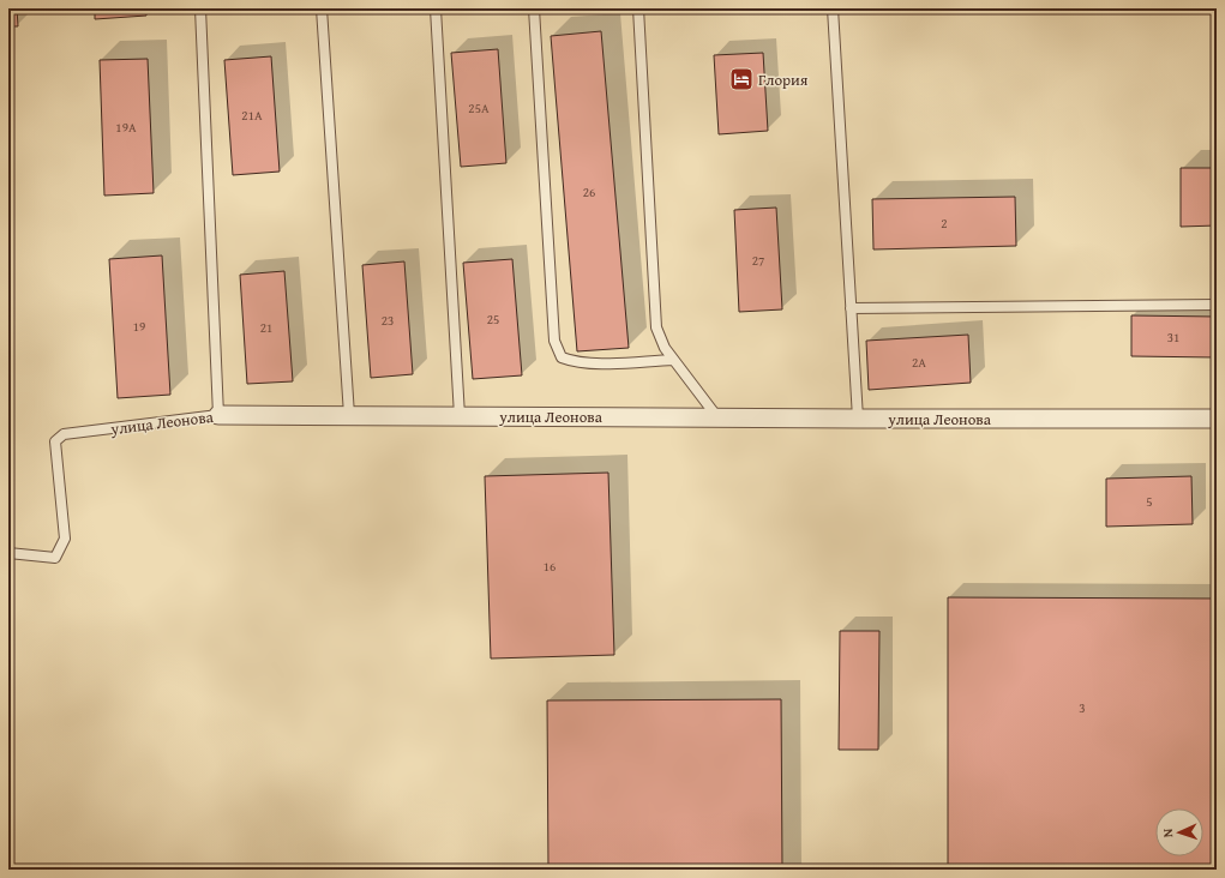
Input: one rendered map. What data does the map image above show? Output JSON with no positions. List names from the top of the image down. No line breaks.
{"streets":{"street":["улица Леонова"]},"places":{"hotel":["Глория"]},"house_numbers":["25А","21А","19А","26","2","27","25","23","19","21","31","2А","5","16","3"],"north":"left"}
